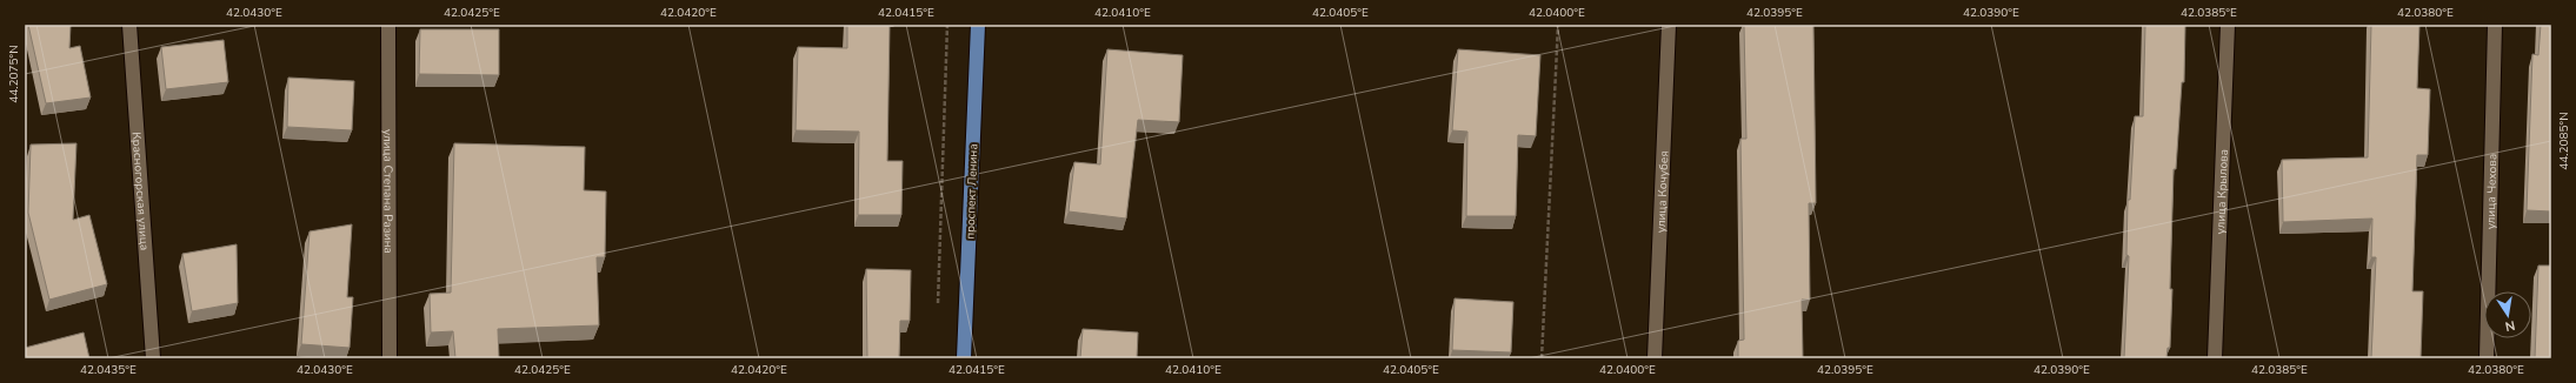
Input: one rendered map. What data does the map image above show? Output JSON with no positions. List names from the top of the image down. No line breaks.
{"streets":{"main road":["проспект Ленина"],"street":["Красногорская улица","улица Степана Разина","улица Кочубея","улица Крылова","улица Чехова"]},"north":"bottom","coordinates":["42.0430°E","42.0425°E","42.0420°E","42.0415°E","42.0410°E","42.0405°E","42.0400°E","42.0395°E","42.0390°E","42.0385°E","42.0380°E","44.2075°N","44.2085°N","42.0435°E"]}
